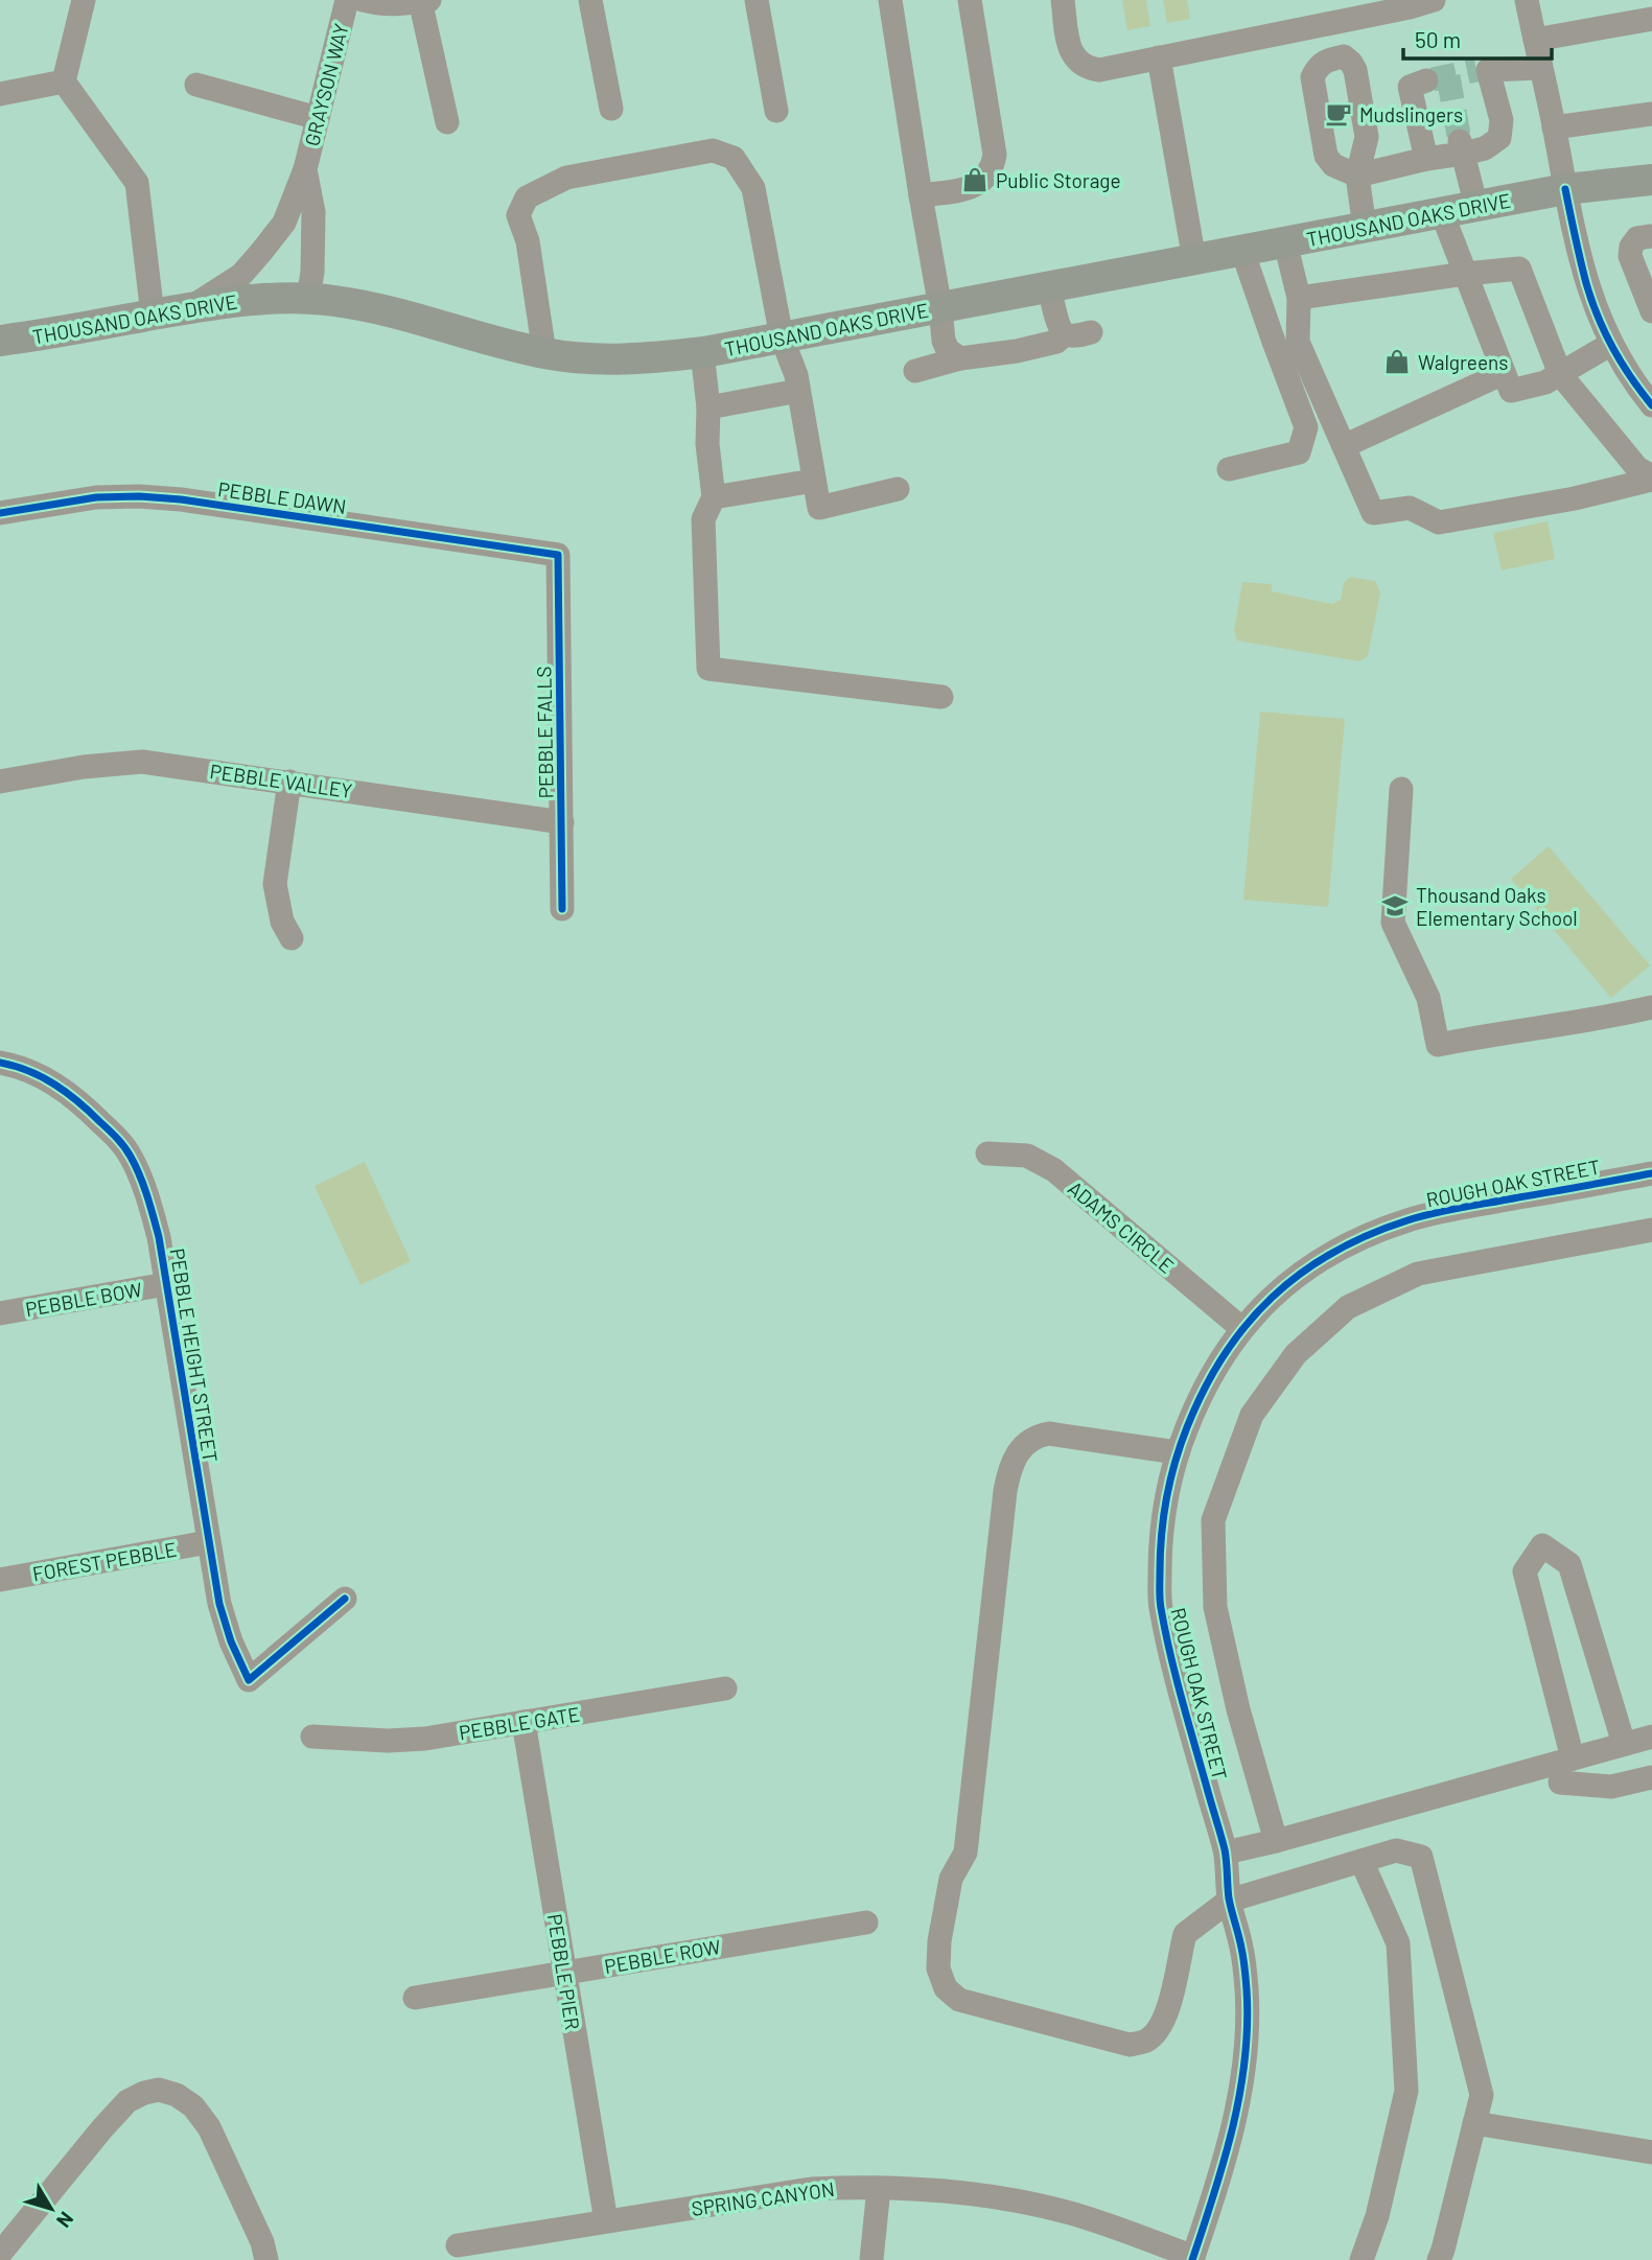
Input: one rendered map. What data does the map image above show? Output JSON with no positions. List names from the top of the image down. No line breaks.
{"streets":{"main road":["THOUSAND OAKS DRIVE"],"street":["GRAYSON WAY","PEBBLE DAWN","PEBBLE FALLS","PEBBLE VALLEY","ROUGH OAK STREET","ADAMS CIRCLE","PEBBLE BOW","PEBBLE HEIGHT STREET","FOREST PEBBLE","PEBBLE GATE","PEBBLE ROW","PEBBLE PIER","SPRING CANYON"]},"crossings":[["GRAYSON WAY","THOUSAND OAKS DRIVE"],["PEBBLE DAWN","PEBBLE FALLS"],["PEBBLE FALLS","PEBBLE VALLEY"],["ROUGH OAK STREET","ADAMS CIRCLE"],["ROUGH OAK STREET","SPRING CANYON"],["PEBBLE BOW","PEBBLE HEIGHT STREET"],["PEBBLE HEIGHT STREET","FOREST PEBBLE"],["PEBBLE GATE","PEBBLE PIER"],["PEBBLE ROW","PEBBLE PIER"],["PEBBLE PIER","SPRING CANYON"]],"places":{"cafe":["Mudslingers"],"shop":["Public Storage","Walgreens"],"school or university":["Thousand Oaks Elementary School"]},"scale_bar":"50 m","north":"bottom right"}
